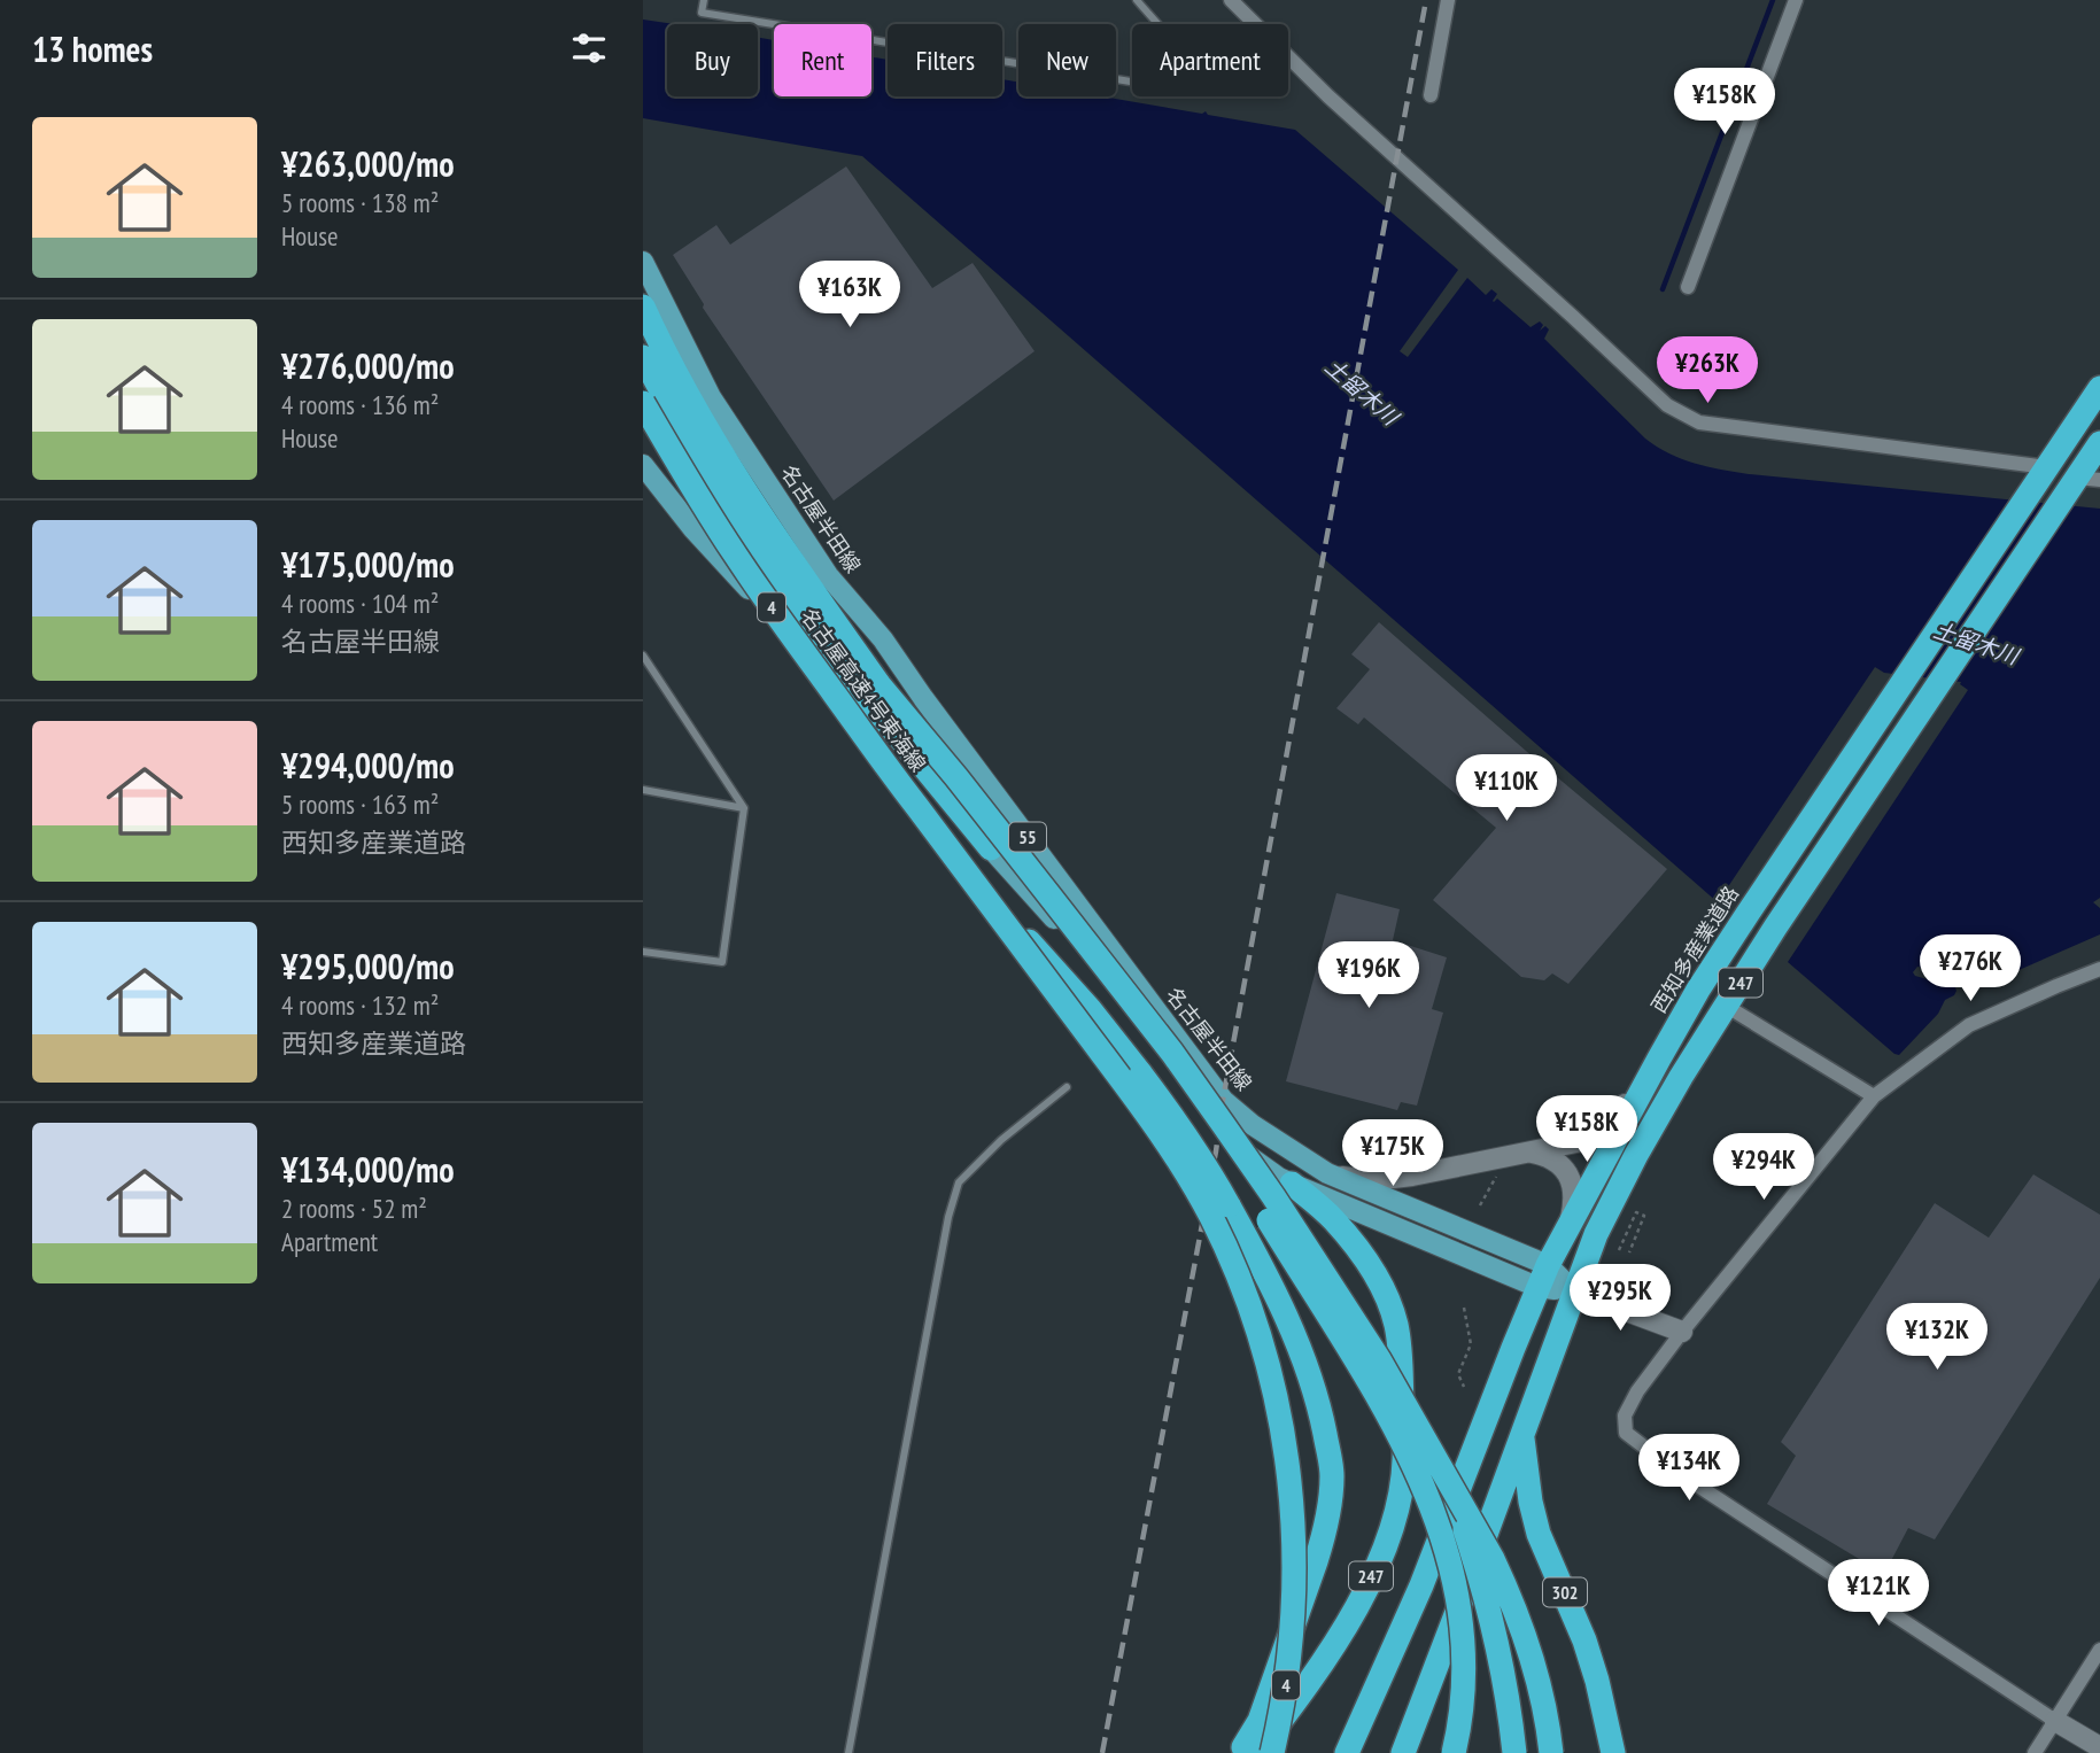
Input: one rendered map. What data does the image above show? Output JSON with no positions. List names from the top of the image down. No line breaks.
{"streets":{"highway":["4","名古屋高速4号東海線","西知多産業道路","247","302"],"main road":["名古屋半田線","55"]},"crossings":[["名古屋半田線","西知多産業道路"],["名古屋半田線","247"],["247","302"]],"water":["土留木川"],"page":{"heading":"13 homes","chip":["Buy","Rent","Filters","New","Apartment"],"price":["¥158K","¥163K","¥263K","¥110K","¥276K","¥196K","¥158K","¥175K","¥294K","¥295K","¥132K","¥134K","¥121K"],"list":[{"name":"¥263,000/mo","note":"5 rooms · 138 m² · House"},{"name":"¥276,000/mo","note":"4 rooms · 136 m² · House"},{"name":"¥175,000/mo","note":"4 rooms · 104 m² · 名古屋半田線"},{"name":"¥294,000/mo","note":"5 rooms · 163 m² · 西知多産業道路"},{"name":"¥295,000/mo","note":"4 rooms · 132 m² · 西知多産業道路"},{"name":"¥134,000/mo","note":"2 rooms · 52 m² · Apartment"}]}}
